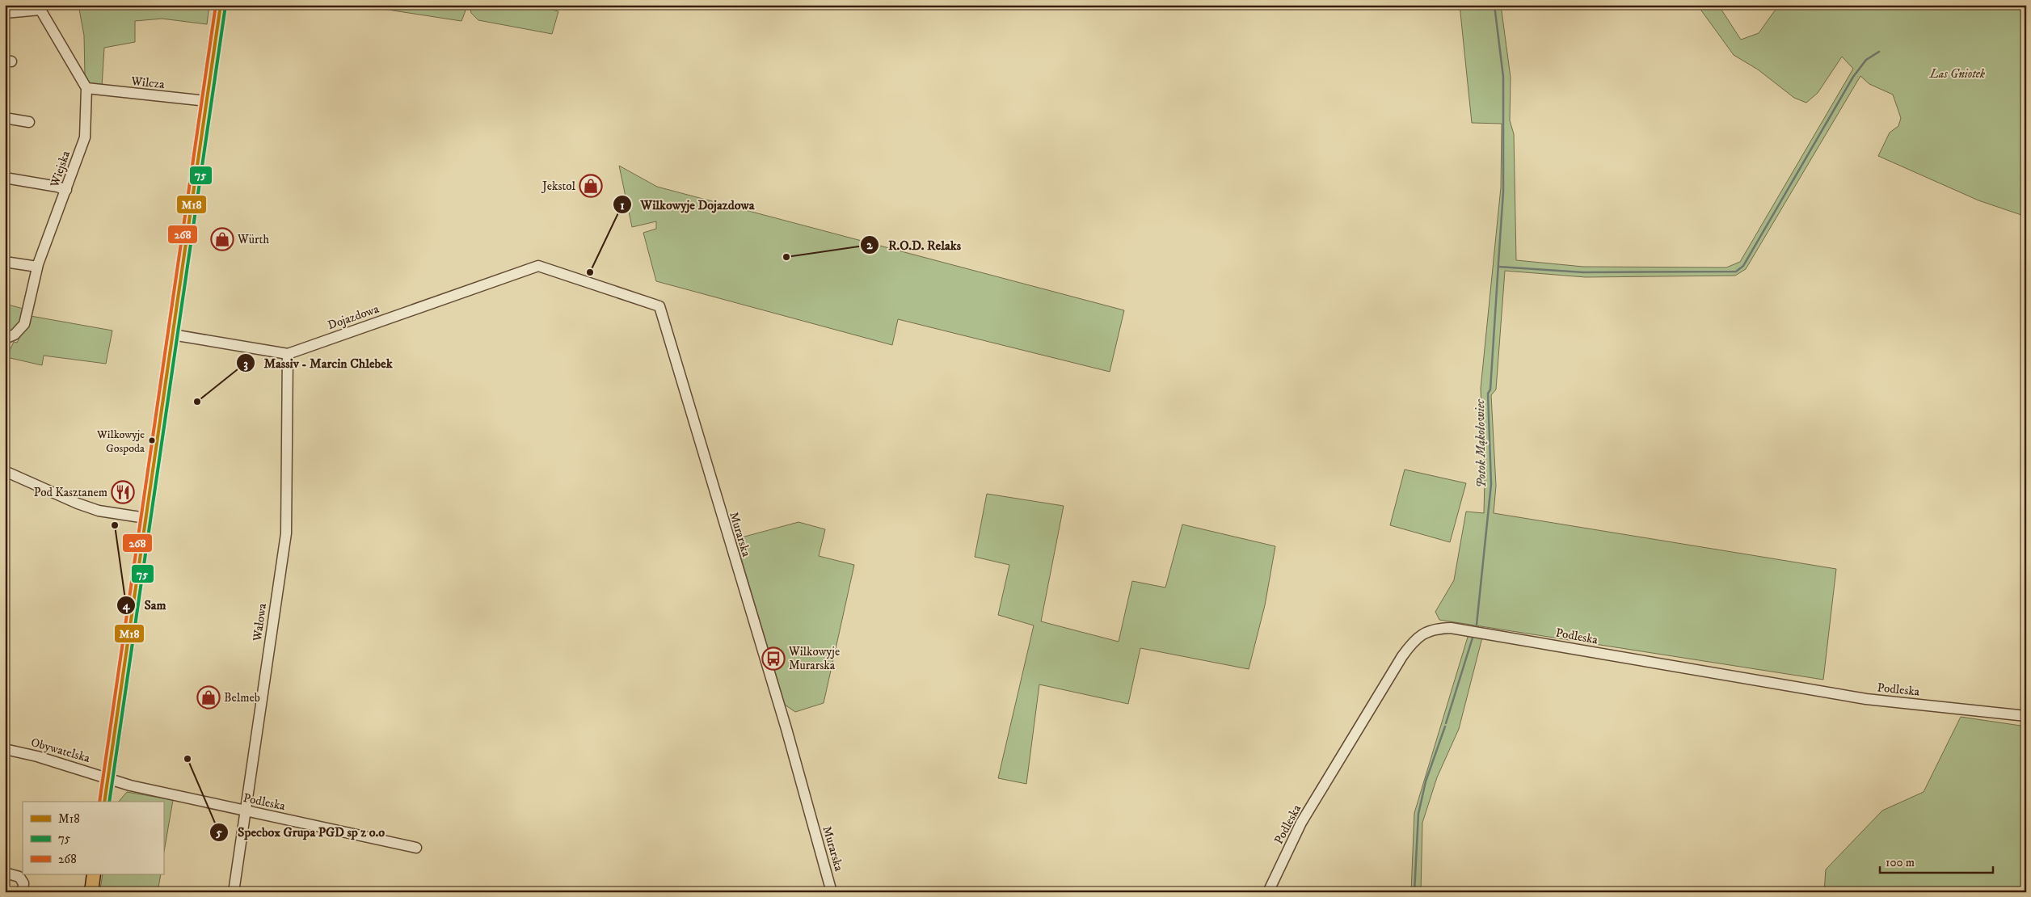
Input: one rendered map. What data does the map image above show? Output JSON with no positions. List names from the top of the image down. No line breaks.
{"streets":{"street":["Wilcza","Wiejska","Dojazdowa","Murarska","Wałowa","Podleska","Obywatelska"]},"crossings":[["Wilcza","Wiejska"],["Dojazdowa","Murarska"],["Dojazdowa","Wałowa"],["Wałowa","Podleska"],["Podleska","Obywatelska"]],"water":["Potok Mąkołowiec"],"parks":["Las Gniotek"],"places":{"shop":["Jekstol","Würth","Belmeb"],"other":["R.O.D. Relaks","Wilkowyje Dojazdowa","Massiv - Marcin Chlebek","Wilkowyje Gospoda","Sam","Specbox Grupa PGD sp z o.o"],"restaurant":["Pod Kasztanem"],"bus stop":["Wilkowyje Murarska"]},"lines":["transit line M18","transit line 268","transit line 75"],"legend":["M18","75","268"],"scale_bar":"100 m"}
